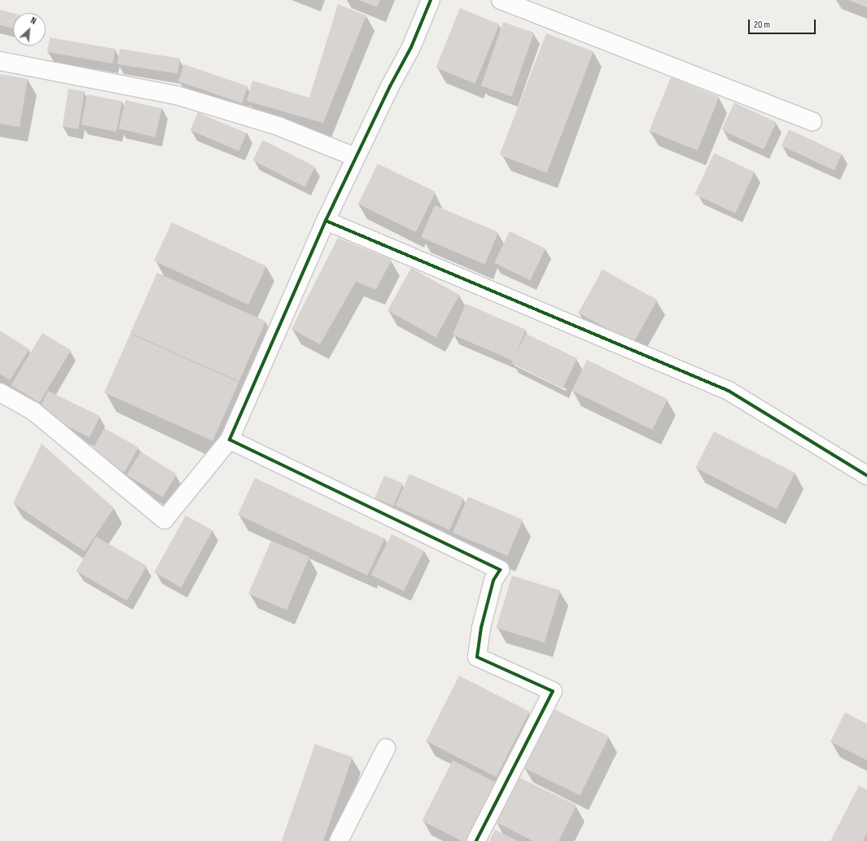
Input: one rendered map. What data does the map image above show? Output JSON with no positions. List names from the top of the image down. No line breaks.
{"scale_bar":"20 m","north":"top right"}
